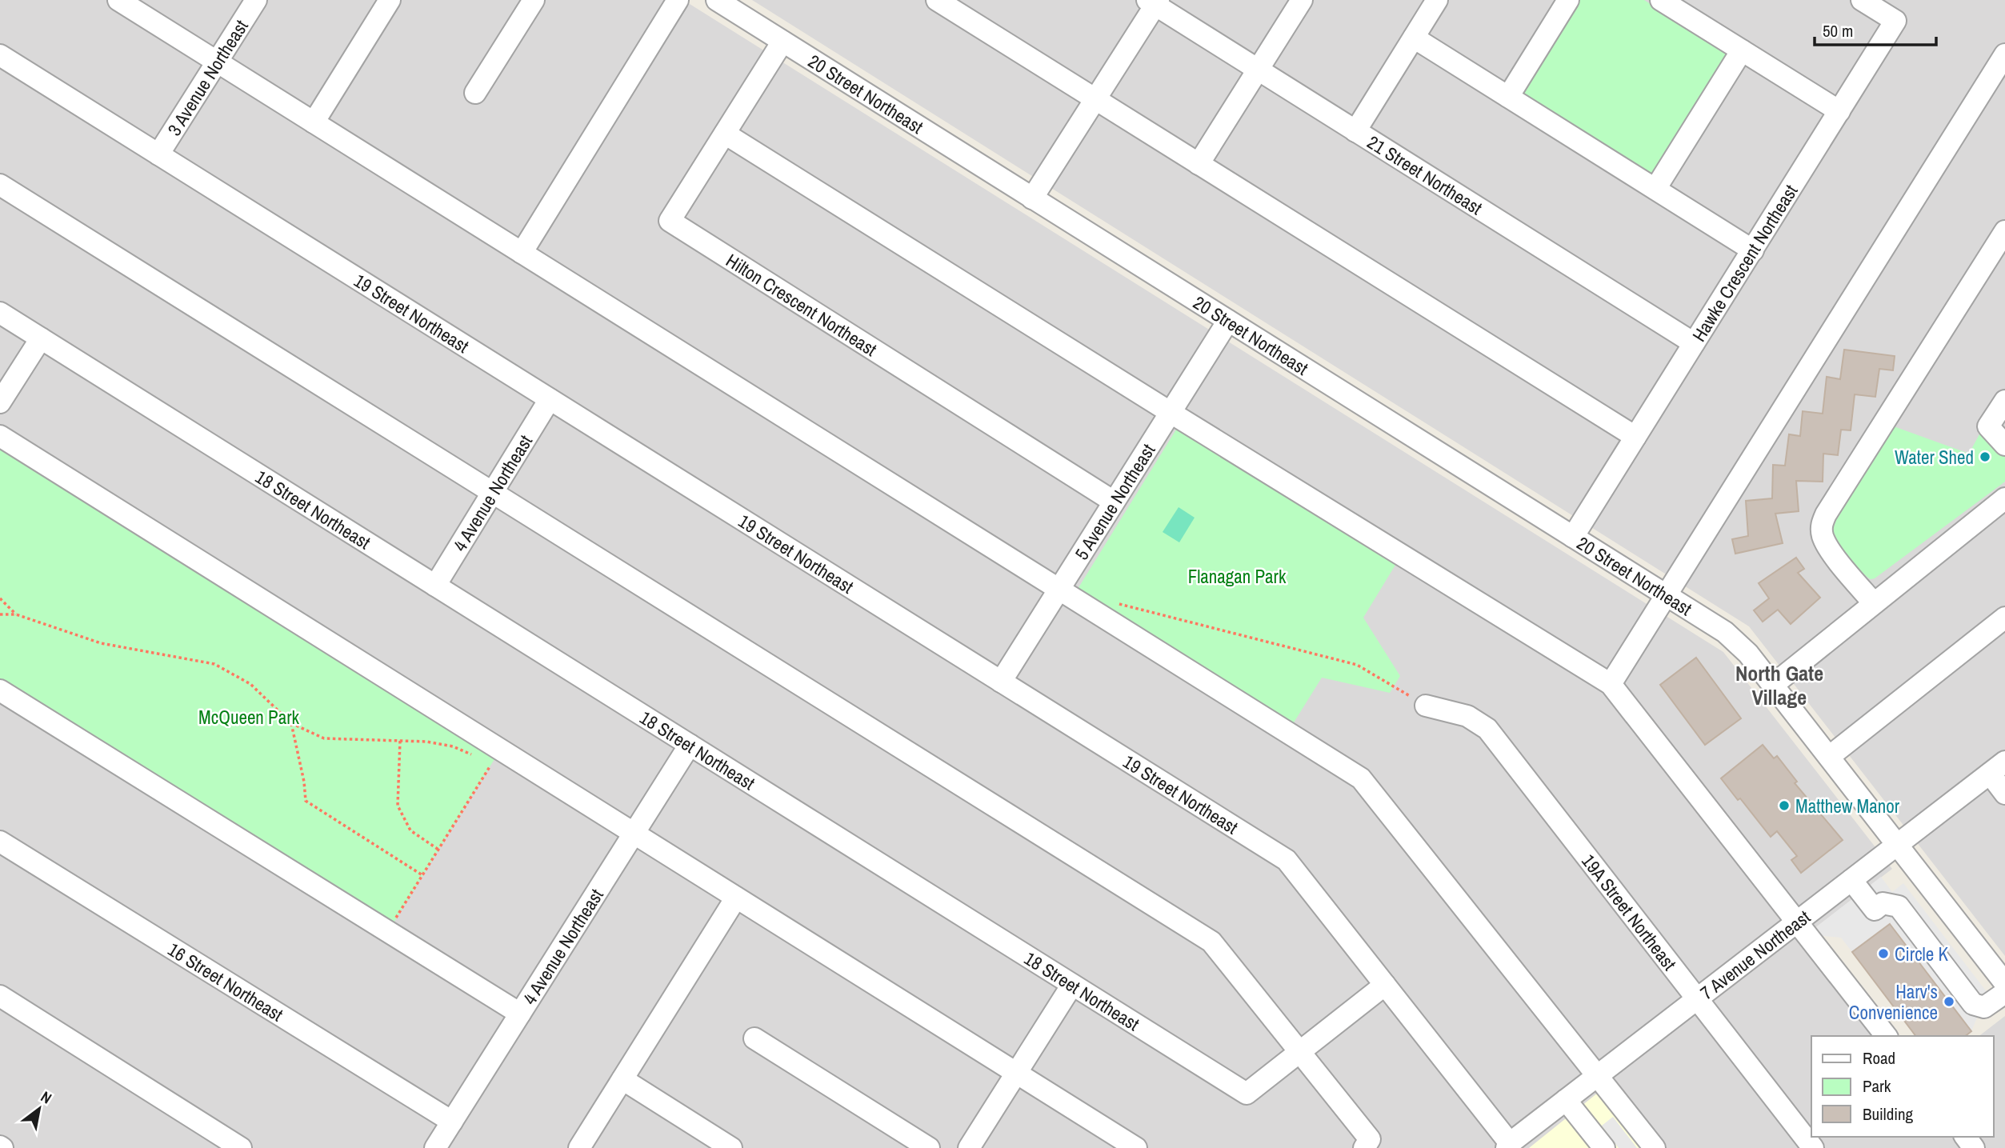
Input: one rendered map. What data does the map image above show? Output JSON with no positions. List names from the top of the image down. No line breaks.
{"streets":{"street":["3 Avenue Northeast","20 Street Northeast","21 Street Northeast","Hawke Crescent Northeast","Hilton Crescent Northeast","19 Street Northeast","4 Avenue Northeast","5 Avenue Northeast","18 Street Northeast","19A Street Northeast","7 Avenue Northeast","16 Street Northeast"]},"crossings":[["3 Avenue Northeast","19 Street Northeast"],["20 Street Northeast","Hawke Crescent Northeast"],["20 Street Northeast","Hilton Crescent Northeast"],["20 Street Northeast","5 Avenue Northeast"],["20 Street Northeast","7 Avenue Northeast"],["21 Street Northeast","Hawke Crescent Northeast"],["Hilton Crescent Northeast","5 Avenue Northeast"],["19 Street Northeast","4 Avenue Northeast"],["19 Street Northeast","5 Avenue Northeast"],["19 Street Northeast","18 Street Northeast"],["19 Street Northeast","7 Avenue Northeast"],["4 Avenue Northeast","18 Street Northeast"],["4 Avenue Northeast","16 Street Northeast"],["19A Street Northeast","7 Avenue Northeast"]],"districts":["North Gate Village"],"parks":["Flanagan Park","McQueen Park"],"places":["Water Shed","Matthew Manor","Circle K","Harv's Convenience"],"legend":["Road","Park","Building"],"scale_bar":"50 m","north":"top right"}
